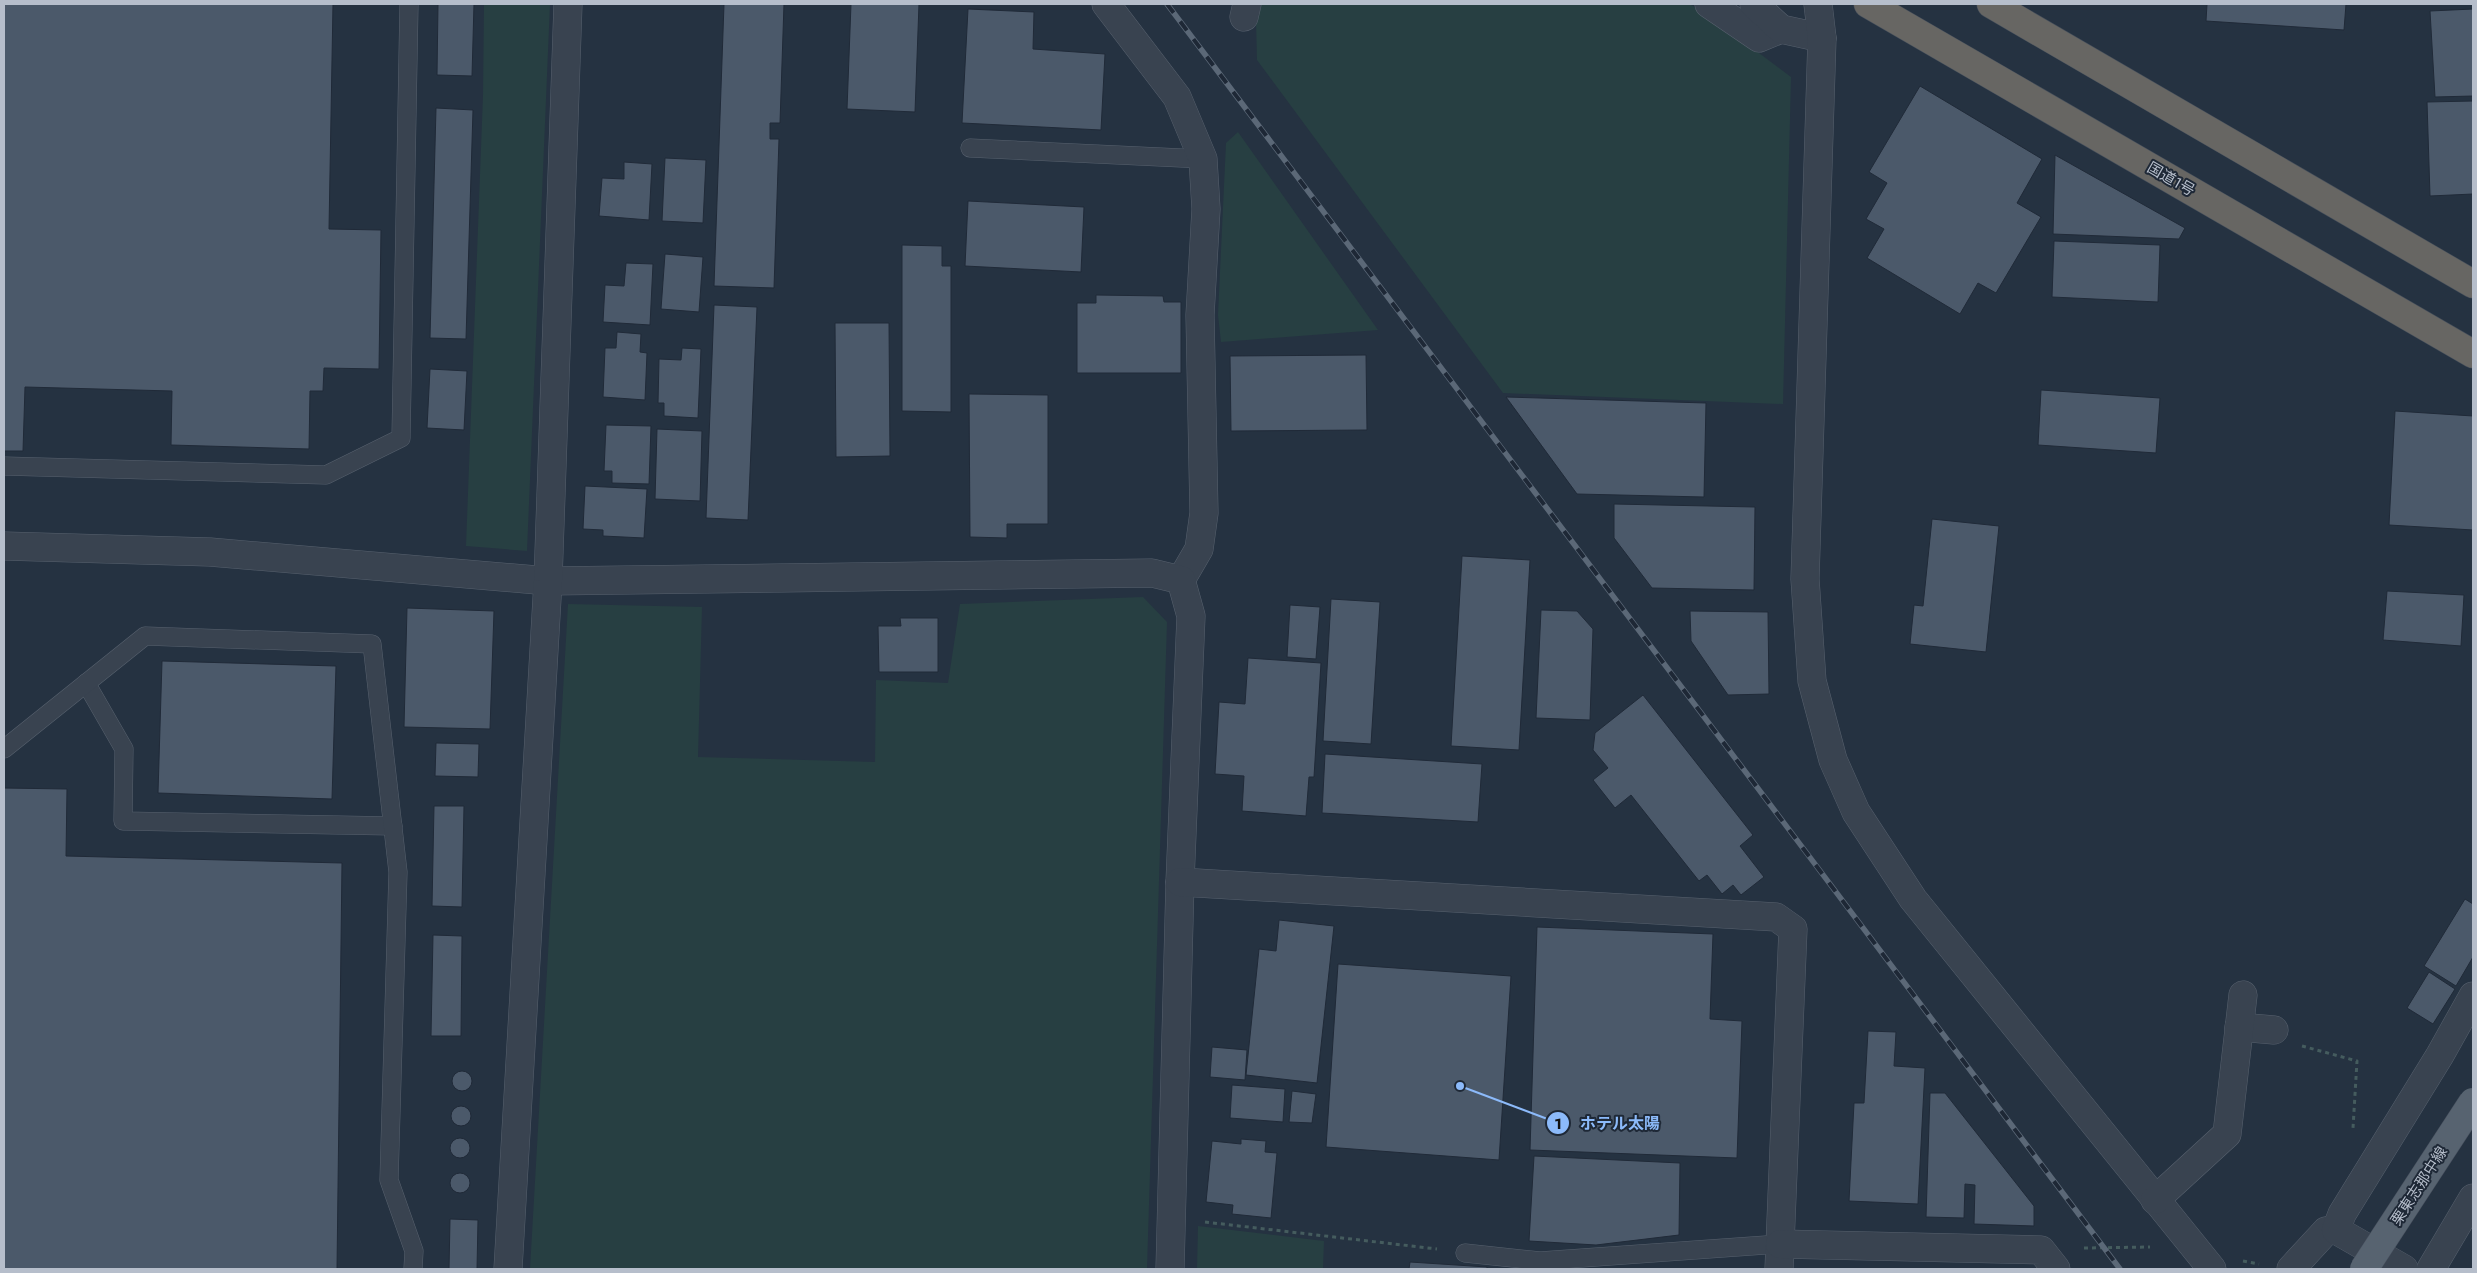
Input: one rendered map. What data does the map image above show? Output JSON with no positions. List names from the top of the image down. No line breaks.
{"streets":{"highway":["国道1号"],"main road":["栗東志那中線"]},"places":["ホテル太陽"]}
